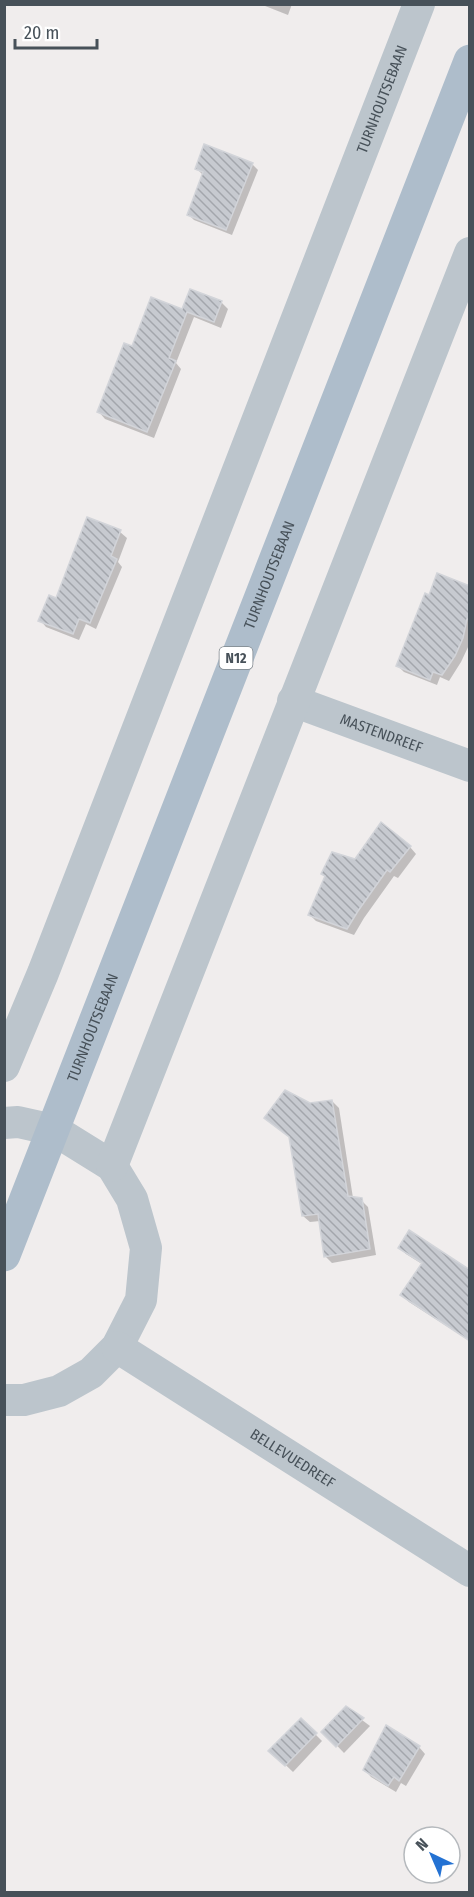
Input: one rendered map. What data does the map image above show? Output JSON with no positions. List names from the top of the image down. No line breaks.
{"streets":{"main road":["TURNHOUTSEBAAN","N12"],"street":["MASTENDREEF","BELLEVUEDREEF"]},"scale_bar":"20 m","north":"top left"}
